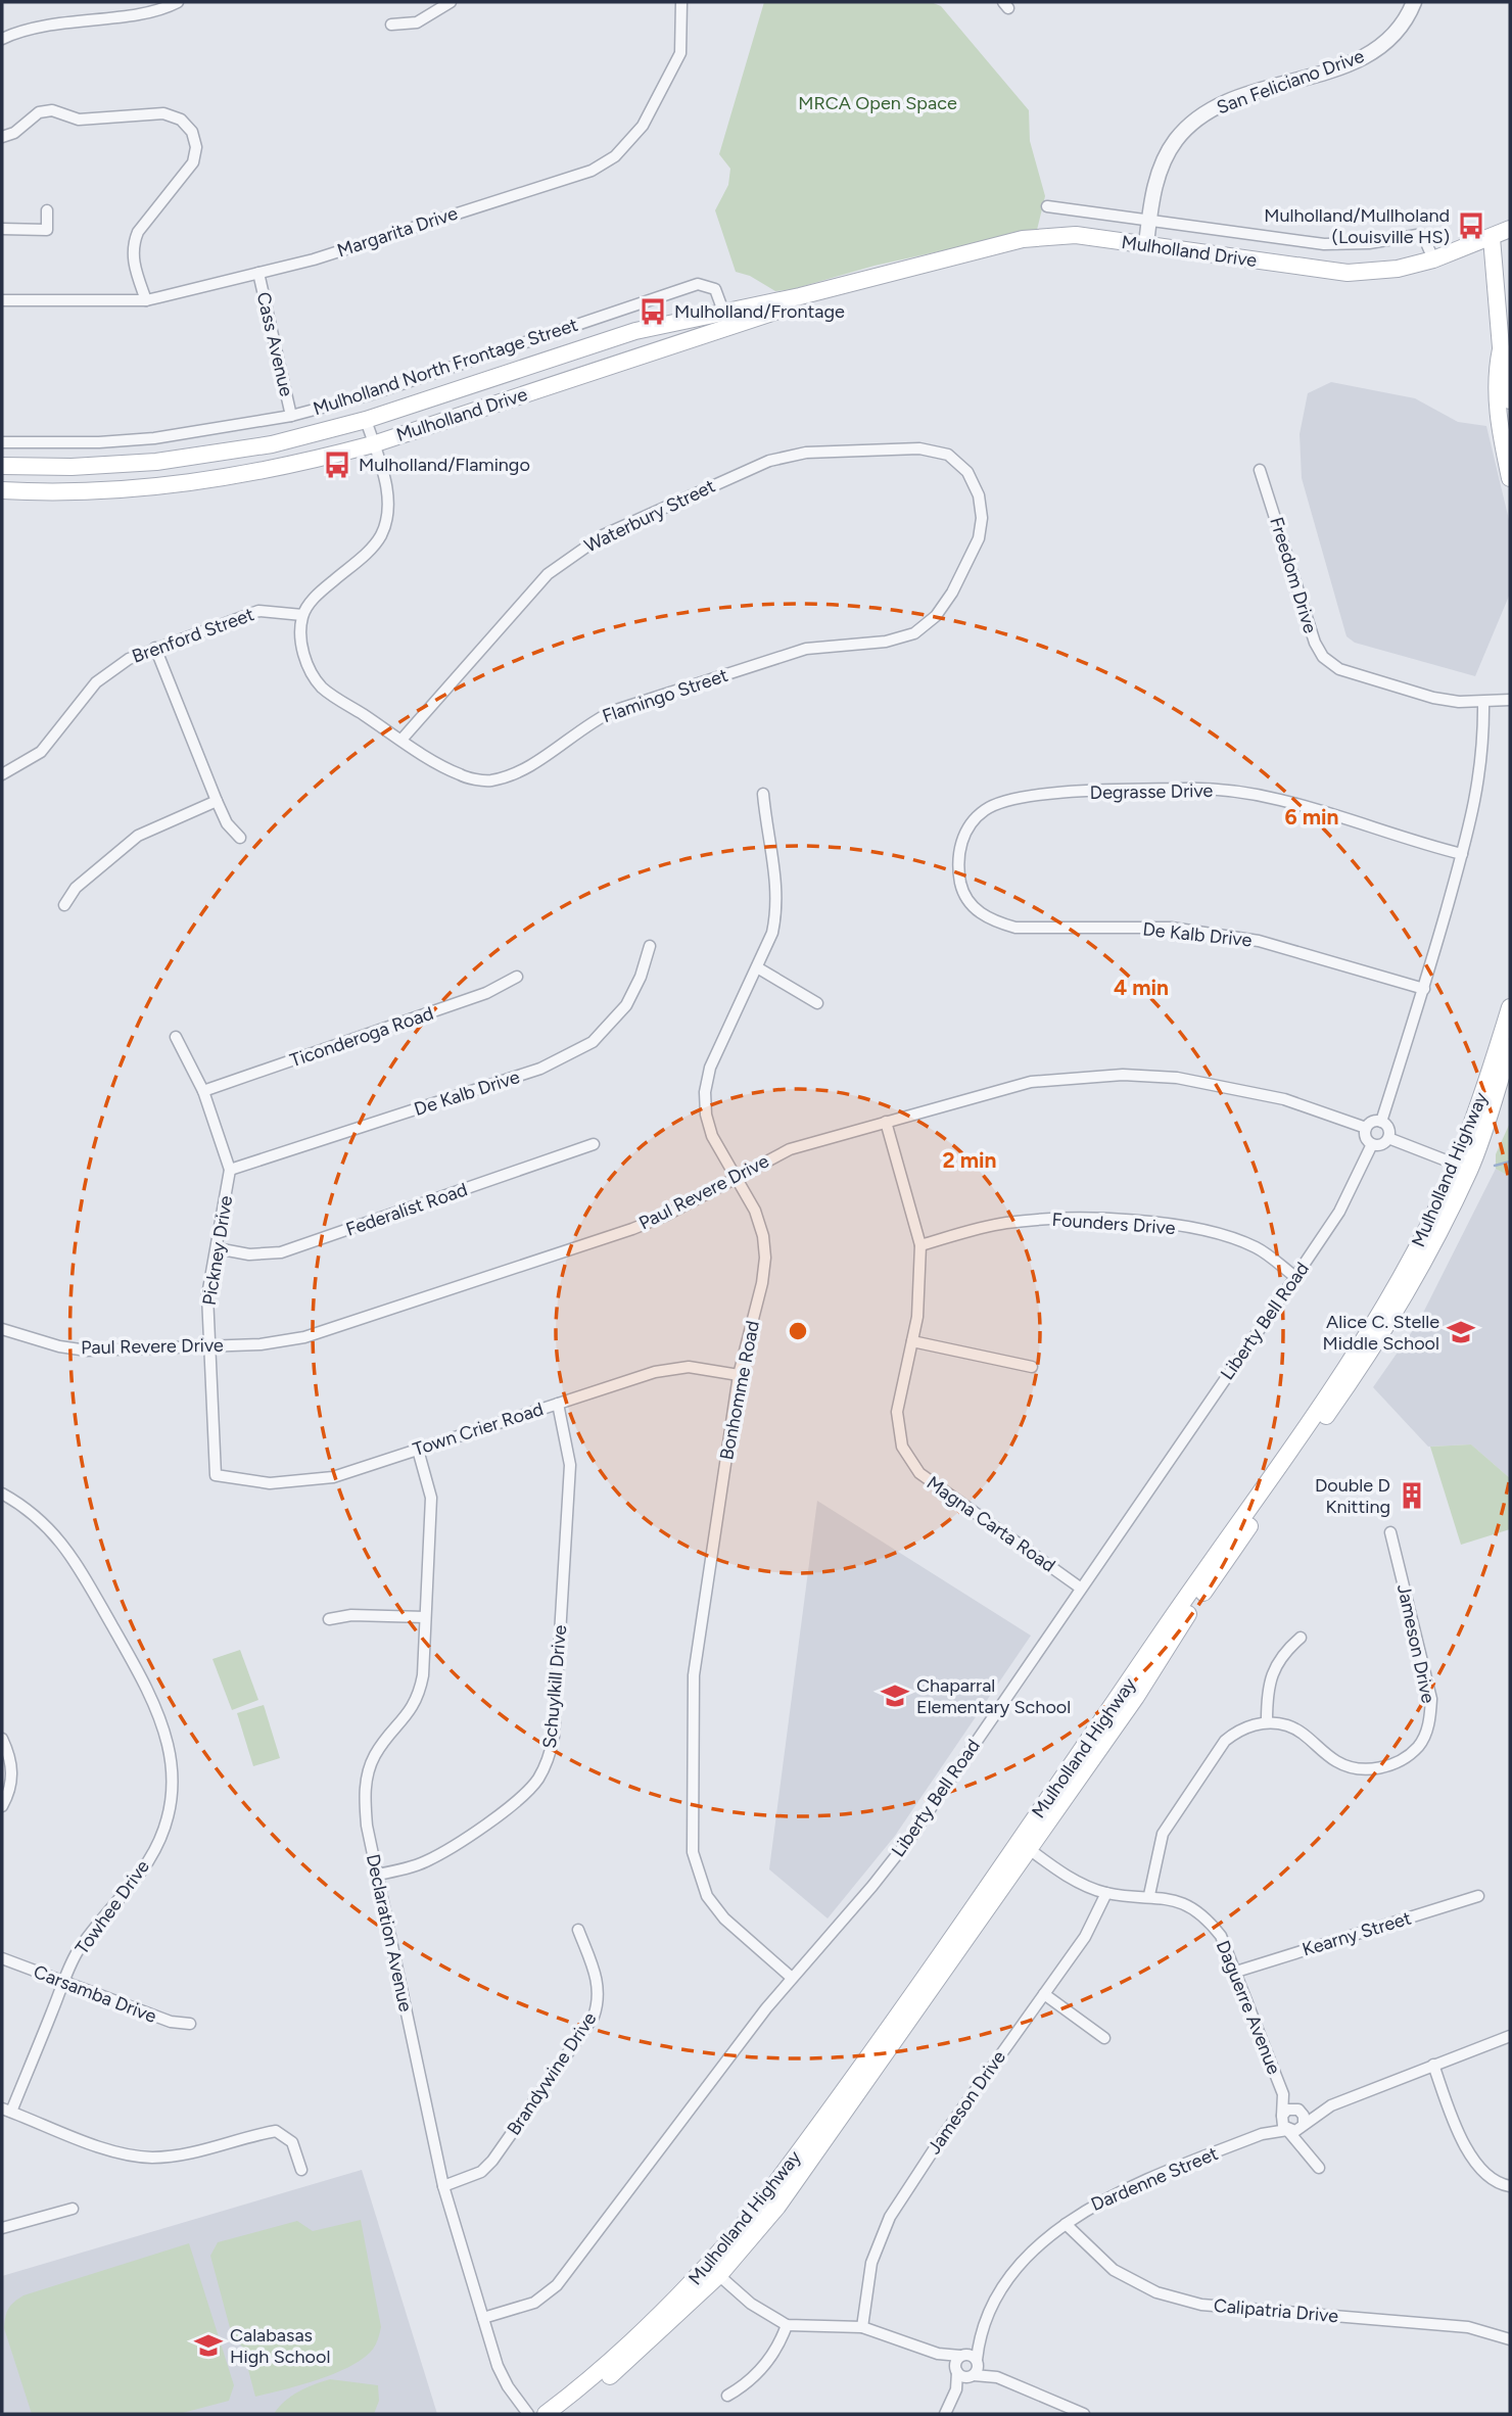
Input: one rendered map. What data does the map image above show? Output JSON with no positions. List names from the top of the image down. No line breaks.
{"streets":{"main road":["Mulholland Drive","Mulholland Highway"],"street":["San Feliciano Drive","Margarita Drive","Cass Avenue","Mulholland North Frontage Street","Waterbury Street","Freedom Drive","Brenford Street","Flamingo Street","Degrasse Drive","De Kalb Drive","Ticonderoga Road","Paul Revere Drive","Federalist Road","Founders Drive","Pickney Drive","Liberty Bell Road","Bonhomme Road","Town Crier Road","Magna Carta Road","Jameson Drive","Schuylkill Drive","Towhee Drive","Declaration Avenue","Kearny Street","Carsamba Drive","Daguerre Avenue","Brandywine Drive","Dardenne Street","Calipatria Drive"]},"crossings":[["San Feliciano Drive","Mulholland Drive"],["Margarita Drive","Cass Avenue"],["Mulholland Drive","Mulholland North Frontage Street"],["Cass Avenue","Mulholland North Frontage Street"],["Waterbury Street","Flamingo Street"],["Brenford Street","Flamingo Street"],["Degrasse Drive","De Kalb Drive"],["De Kalb Drive","Pickney Drive"],["Ticonderoga Road","Pickney Drive"],["Mulholland Highway","Daguerre Avenue"],["Paul Revere Drive","Pickney Drive"],["Paul Revere Drive","Liberty Bell Road"],["Paul Revere Drive","Bonhomme Road"],["Paul Revere Drive","Magna Carta Road"],["Federalist Road","Pickney Drive"],["Founders Drive","Liberty Bell Road"],["Founders Drive","Magna Carta Road"],["Pickney Drive","Town Crier Road"],["Liberty Bell Road","Bonhomme Road"],["Liberty Bell Road","Magna Carta Road"],["Liberty Bell Road","Declaration Avenue"],["Bonhomme Road","Town Crier Road"],["Town Crier Road","Schuylkill Drive"],["Town Crier Road","Declaration Avenue"],["Jameson Drive","Daguerre Avenue"],["Schuylkill Drive","Declaration Avenue"],["Towhee Drive","Carsamba Drive"],["Declaration Avenue","Brandywine Drive"],["Kearny Street","Daguerre Avenue"],["Daguerre Avenue","Dardenne Street"],["Dardenne Street","Calipatria Drive"]],"parks":["MRCA Open Space"],"places":{"bus stop":["Mulholland/Mullholand (Louisville HS)","Mulholland/Frontage","Mulholland/Flamingo"],"school or university":["Alice C. Stelle Middle School","Chaparral Elementary School","Calabasas High School"],"building":["Double D Knitting"]},"rings":["6 min","4 min","2 min"]}
